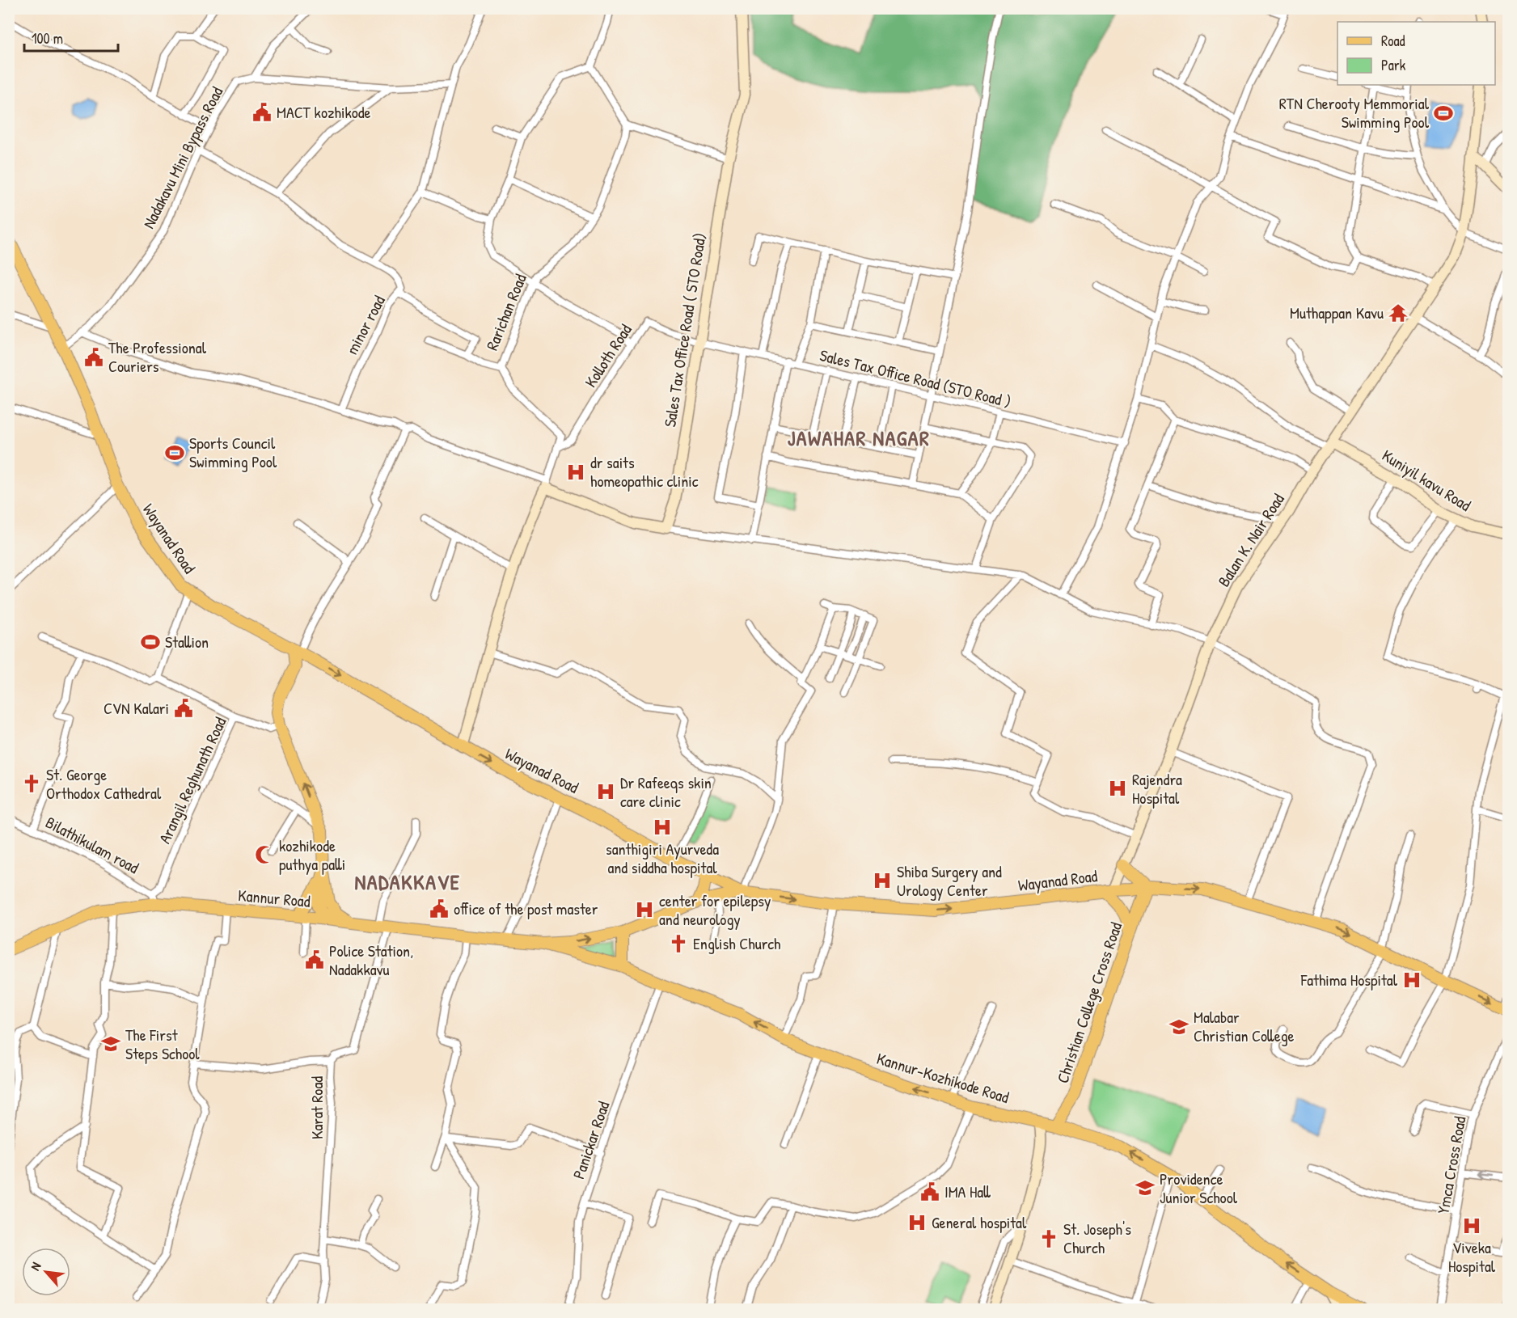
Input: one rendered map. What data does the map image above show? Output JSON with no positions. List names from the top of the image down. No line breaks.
{"streets":{"main road":["Rarichan Road","Sales Tax Office Road ( STO Road)","Kuniyil kavu Road","Wayanad Road","Balan K. Nair Road","Kannur Road","Christian College Cross Road","Kannur-Kozhikode Road"],"street":["Nadakavu Mini Bypass Road","minor road","Kolloth Road","Sales Tax Office Road (STO Road )","Arangil Reghunath Road","Bilathikulam road","Karat Road","Panickar Road","Ymca Cross Road"]},"crossings":[["Nadakavu Mini Bypass Road","Wayanad Road"],["Rarichan Road","Kolloth Road"],["Rarichan Road","Wayanad Road"],["Sales Tax Office Road ( STO Road)","Kolloth Road"],["Sales Tax Office Road ( STO Road)","Sales Tax Office Road (STO Road )"],["Kolloth Road","Sales Tax Office Road (STO Road )"],["Kuniyil kavu Road","Balan K. Nair Road"],["Wayanad Road","Balan K. Nair Road"],["Wayanad Road","Christian College Cross Road"],["Arangil Reghunath Road","Bilathikulam road"],["Arangil Reghunath Road","Kannur Road"],["Bilathikulam road","Kannur Road"],["Kannur Road","Kannur-Kozhikode Road"],["Kannur Road","Karat Road"],["Christian College Cross Road","Kannur-Kozhikode Road"],["Kannur-Kozhikode Road","Panickar Road"]],"one_way":["Wayanad Road","Kannur-Kozhikode Road"],"districts":["JAWAHAR NAGAR","NADAKKAVE"],"places":{"public building":["MACT kozhikode","The Professional Couriers","CVN Kalari","office of the post master","Police Station, Nadakkavu","IMA Hall"],"sports":["RTN Cherooty Memmorial Swimming Pool","Sports Council Swimming Pool","Stallion"],"temple":["Muthappan Kavu"],"hospital":["dr saits homeopathic clinic","Rajendra Hospital","Dr Rafeeqs skin care clinic","santhigiri Ayurveda and siddha hospital","Shiba Surgery and Urology Center","center for epilepsy and neurology","Fathima Hospital","General hospital","Viveka Hospital"],"church":["St. George Orthodox Cathedral","English Church","St. Joseph's Church"],"mosque":["kozhikode puthya palli"],"school or university":["Malabar Christian College","The First Steps School","Providence Junior School"]},"legend":["Road","Park"],"scale_bar":"100 m","north":"top left"}
